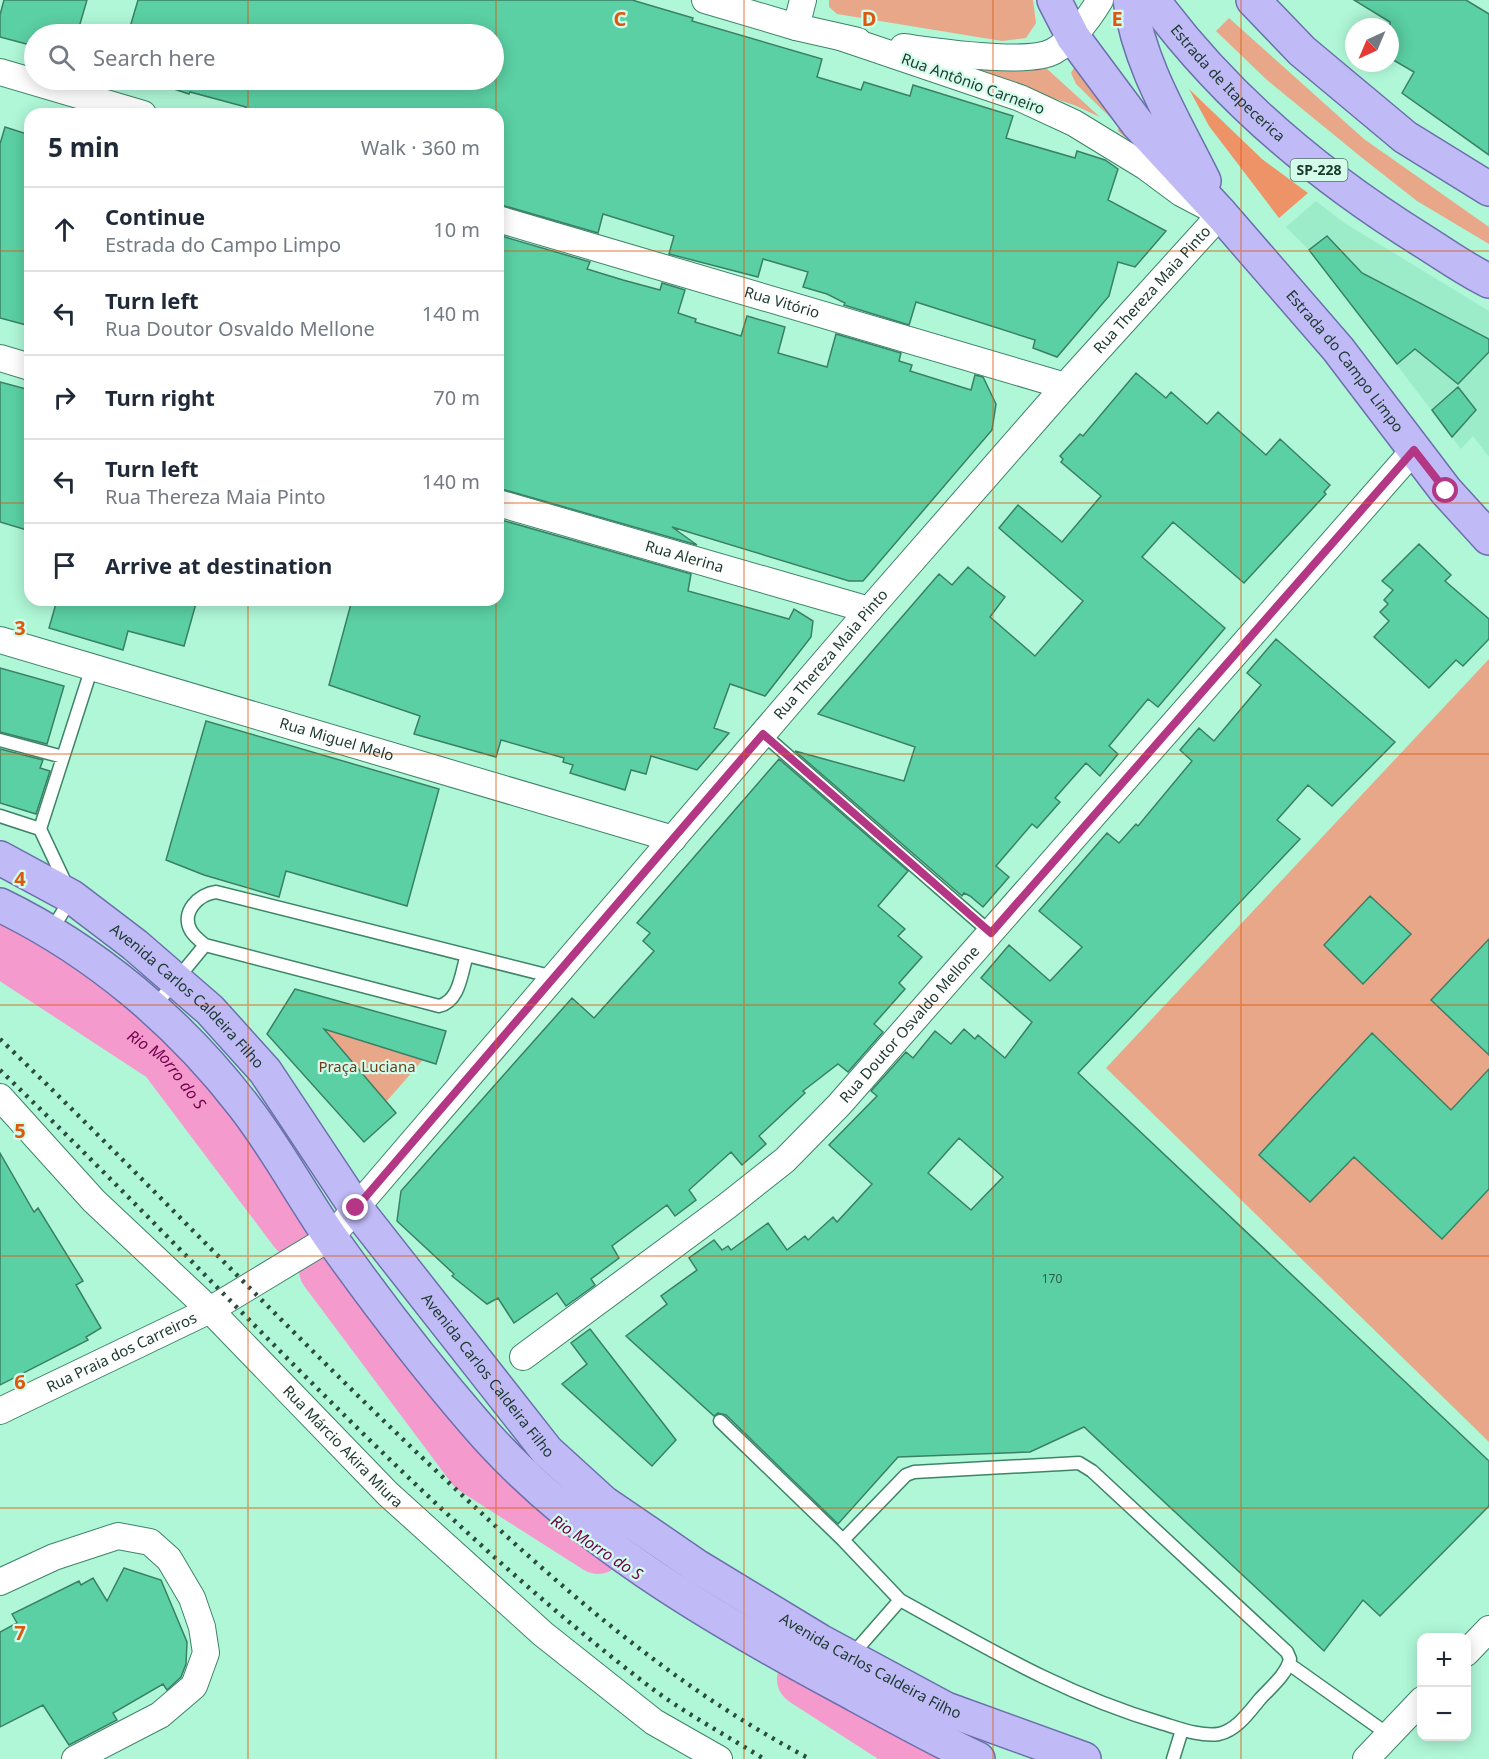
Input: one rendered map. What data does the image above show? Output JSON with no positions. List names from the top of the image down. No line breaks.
{"streets":{"main road":["Estrada de Itapecerica","SP-228","Estrada do Campo Limpo","Avenida Carlos Caldeira Filho"],"street":["Rua Antônio Carneiro","Rua Thereza Maia Pinto","Rua Vitório","Rua Alerina","Rua Miguel Melo","Rua Doutor Osvaldo Mellone","Rua Praia dos Carreiros","Rua Márcio Akira Miura"]},"crossings":[["Rua Antônio Carneiro","Rua Thereza Maia Pinto"],["Rua Antônio Carneiro","Estrada do Campo Limpo"],["Rua Thereza Maia Pinto","Rua Vitório"],["Rua Thereza Maia Pinto","Estrada do Campo Limpo"],["Rua Thereza Maia Pinto","Rua Alerina"],["Rua Thereza Maia Pinto","Rua Miguel Melo"],["Rua Thereza Maia Pinto","Avenida Carlos Caldeira Filho"],["Rua Thereza Maia Pinto","Rua Praia dos Carreiros"],["Estrada do Campo Limpo","Rua Doutor Osvaldo Mellone"],["Avenida Carlos Caldeira Filho","Rua Praia dos Carreiros"],["Rua Praia dos Carreiros","Rua Márcio Akira Miura"]],"water":["Rio Morro do S"],"parks":["Praça Luciana"],"house_numbers":["170"],"north":"bottom left","page":{"search":"Search here","heading":["5 min","Walk · 360 m"],"list":[["Continue","Estrada do Campo Limpo","10 m"],["Turn left","Rua Doutor Osvaldo Mellone","140 m"],["Turn right","70 m"],["Turn left","Rua Thereza Maia Pinto","140 m"],"Arrive at destination"],"map_buttons":["+","−"]},"grid":{"columns":["C","D","E"],"rows":["3","4","5","6","7"]}}
